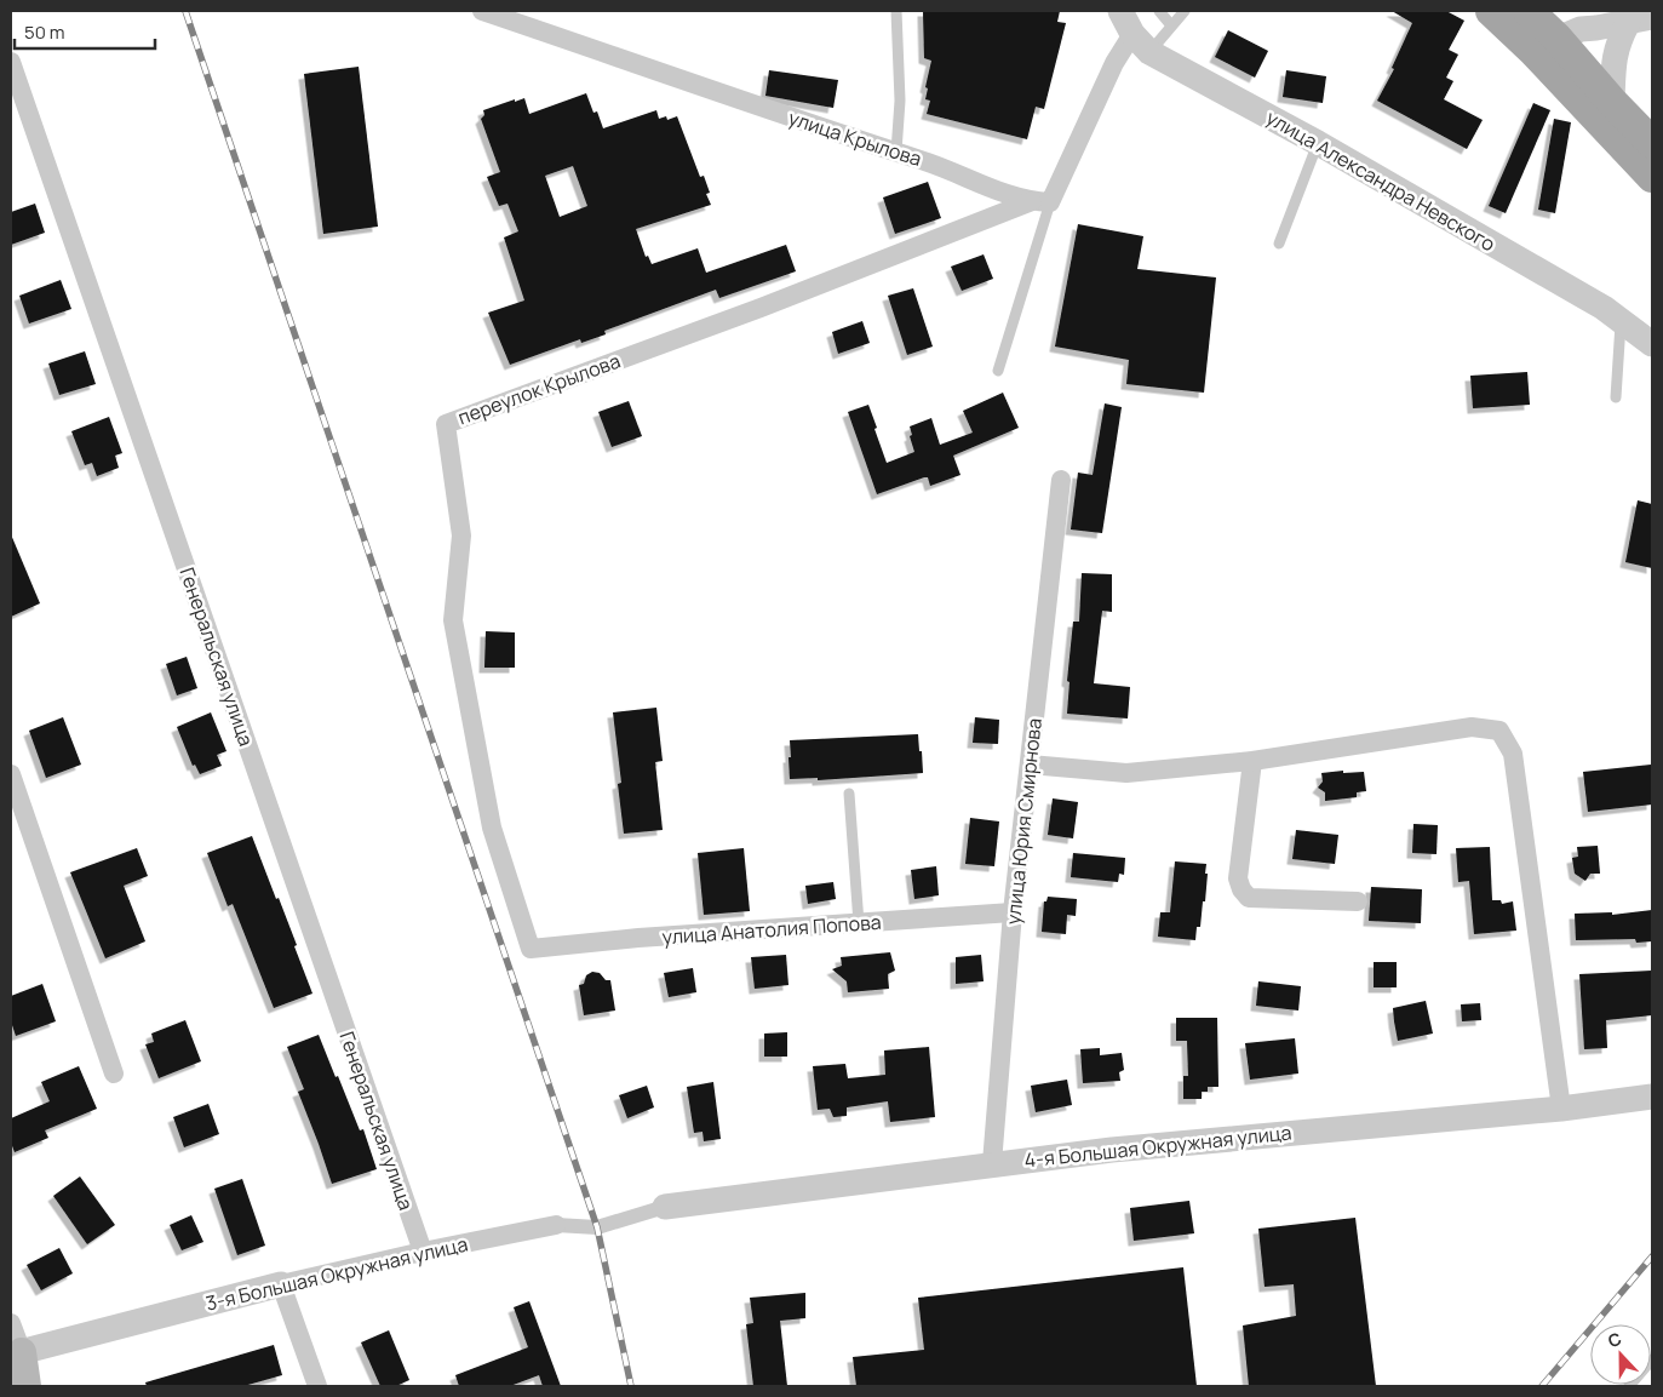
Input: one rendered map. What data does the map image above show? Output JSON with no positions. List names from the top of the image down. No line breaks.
{"streets":{"street":["улица Крылова","улица Александра Невского","переулок Крылова","Генеральская улица","улица Юрия Смирнова","улица Анатолия Попова","4-я Большая Окружная улица","3-я Большая Окружная улица"]},"crossings":[["улица Крылова","переулок Крылова"],["переулок Крылова","улица Анатолия Попова"],["Генеральская улица","3-я Большая Окружная улица"],["улица Юрия Смирнова","улица Анатолия Попова"],["улица Юрия Смирнова","4-я Большая Окружная улица"],["4-я Большая Окружная улица","3-я Большая Окружная улица"]],"scale_bar":"50 m","north":"top"}
